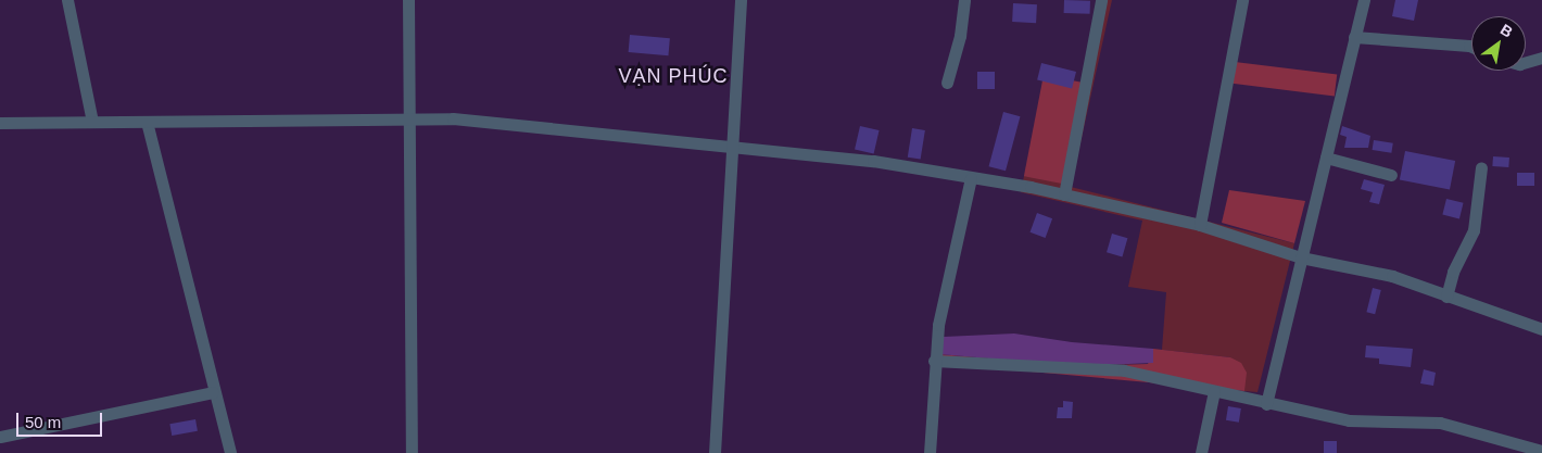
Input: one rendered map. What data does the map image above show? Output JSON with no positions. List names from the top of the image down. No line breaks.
{"districts":["VẠN PHÚC"],"scale_bar":"50 m","north":"top right"}
